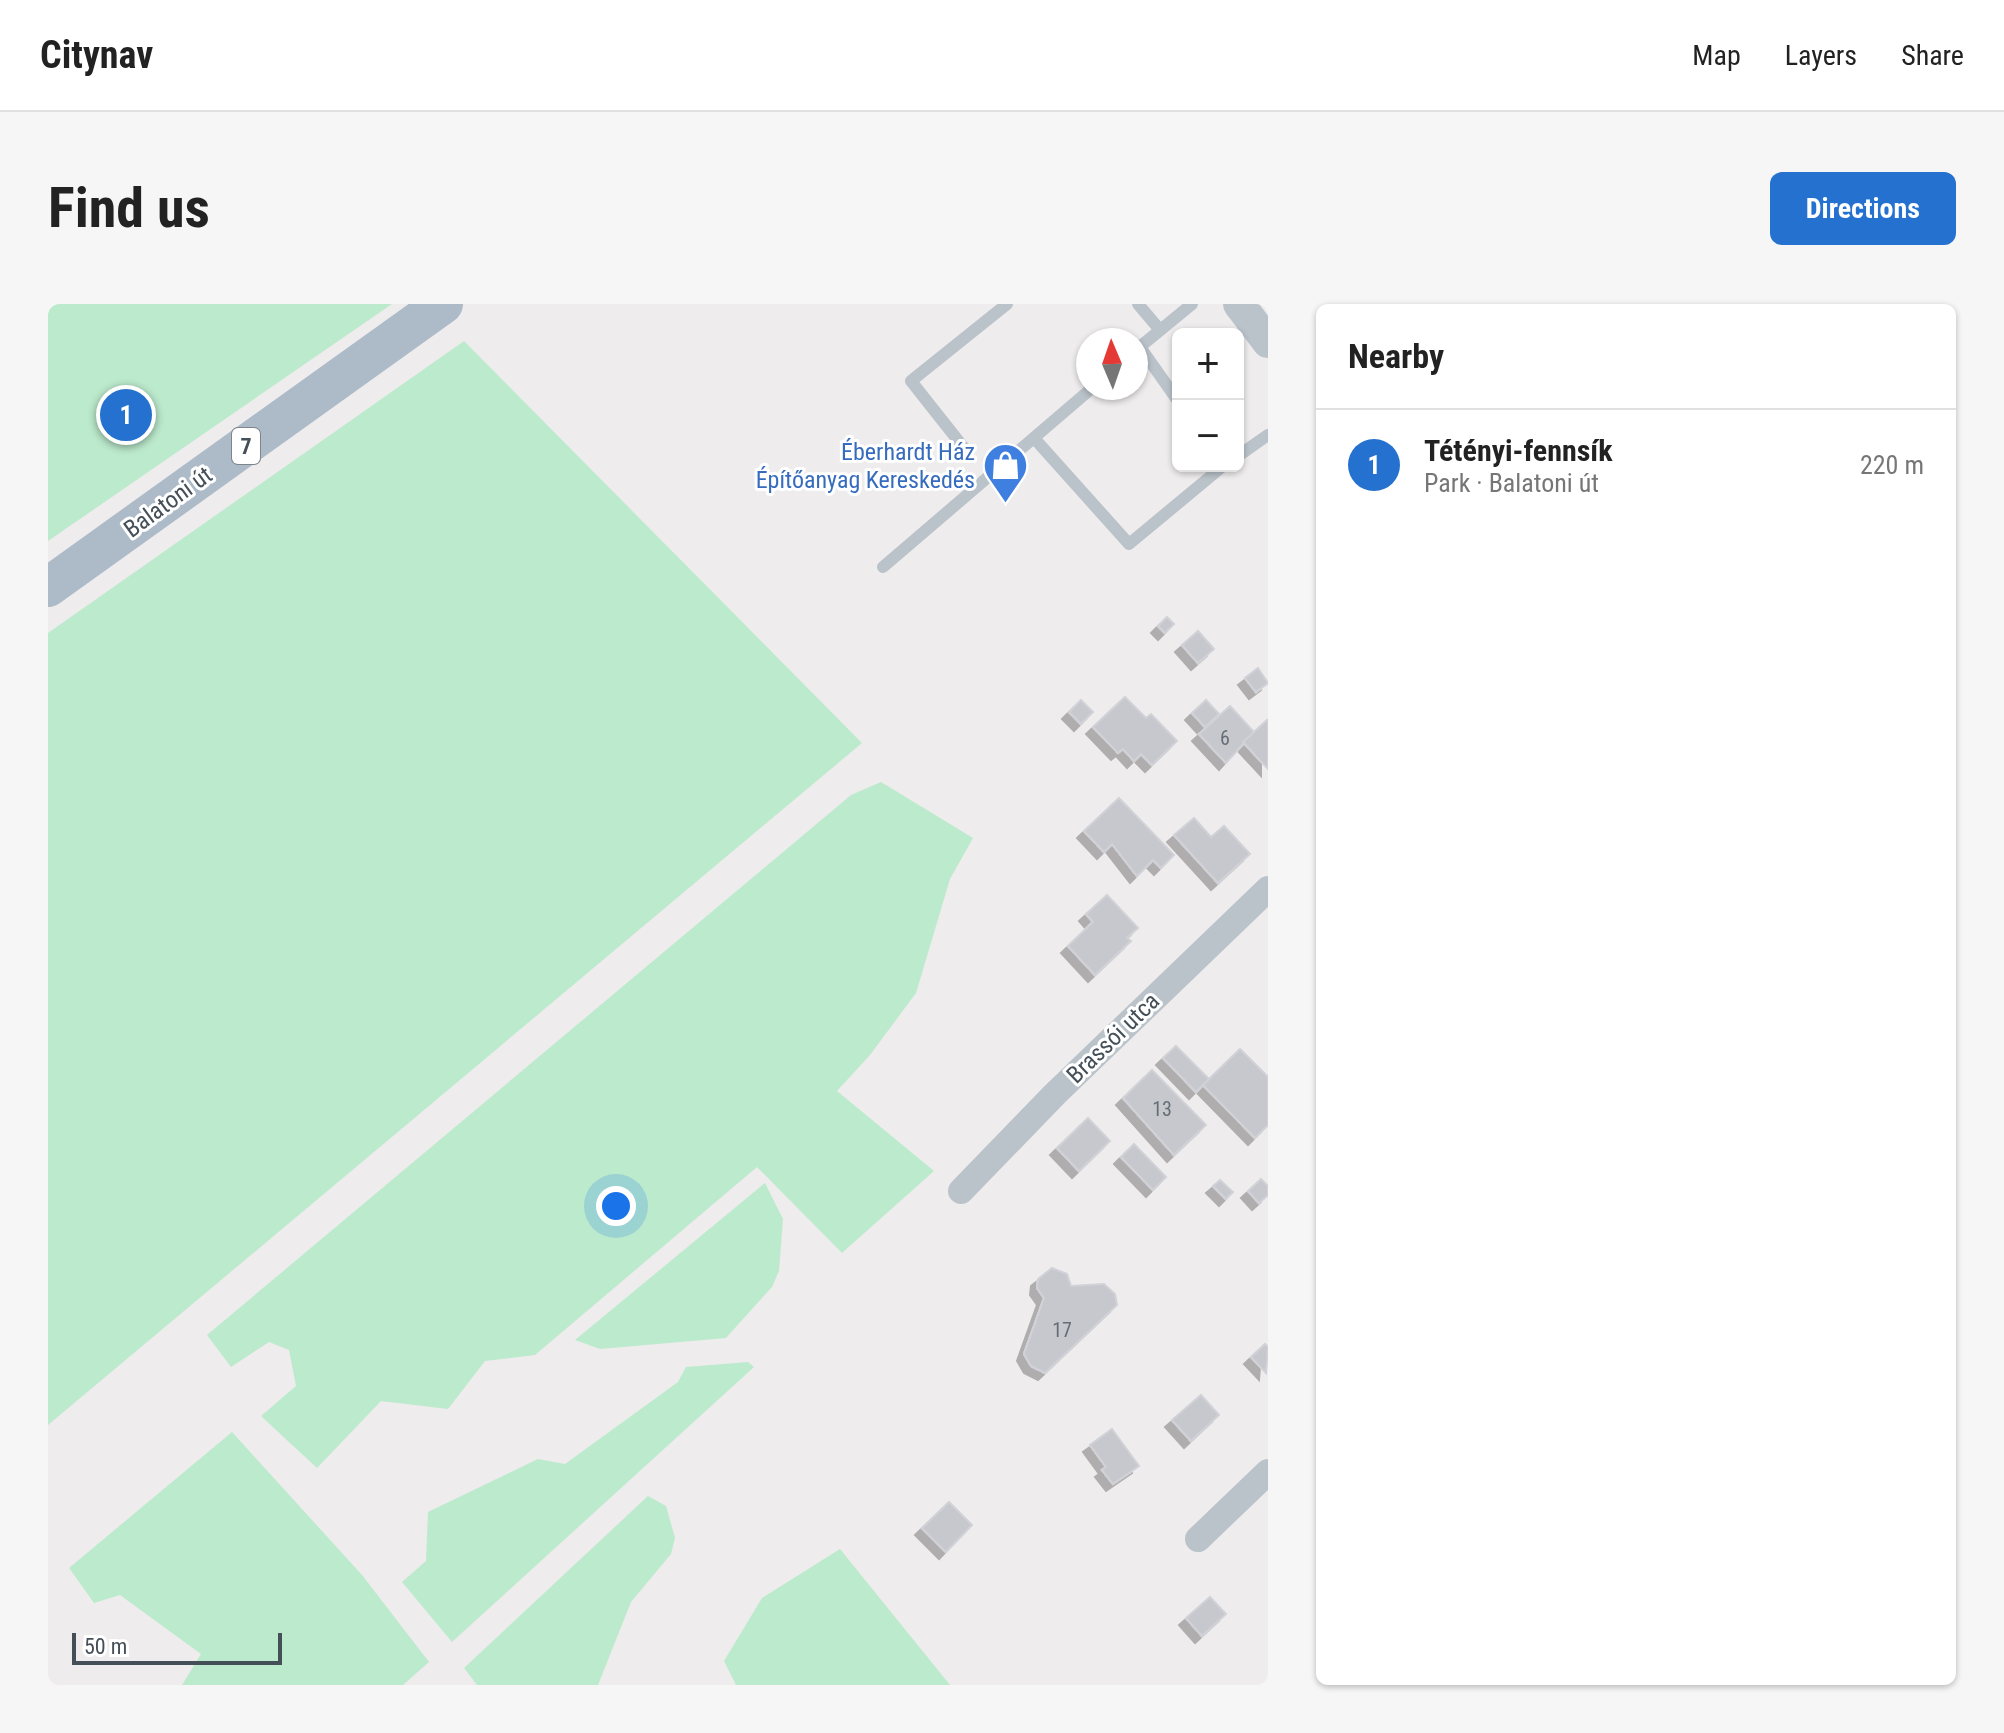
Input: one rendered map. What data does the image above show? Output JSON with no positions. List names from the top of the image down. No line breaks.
{"streets":{"main road":["7","Balatoni út"],"street":["Brassói utca"]},"places":{"shop":["Éberhardt Ház Építőanyag Kereskedés"]},"house_numbers":["6","13","17"],"scale_bar":"50 m","north":"top","page":{"header":"Citynav","nav":["Map","Layers","Share"],"buttons":"Directions","title":"Find us","heading":"Nearby","map_buttons":["+","−"],"pins":"1","list":[{"mark":"1","name":"Tétényi-fennsík","note":"Park · Balatoni út","value":"220 m"}],"scale":"50 m"}}
